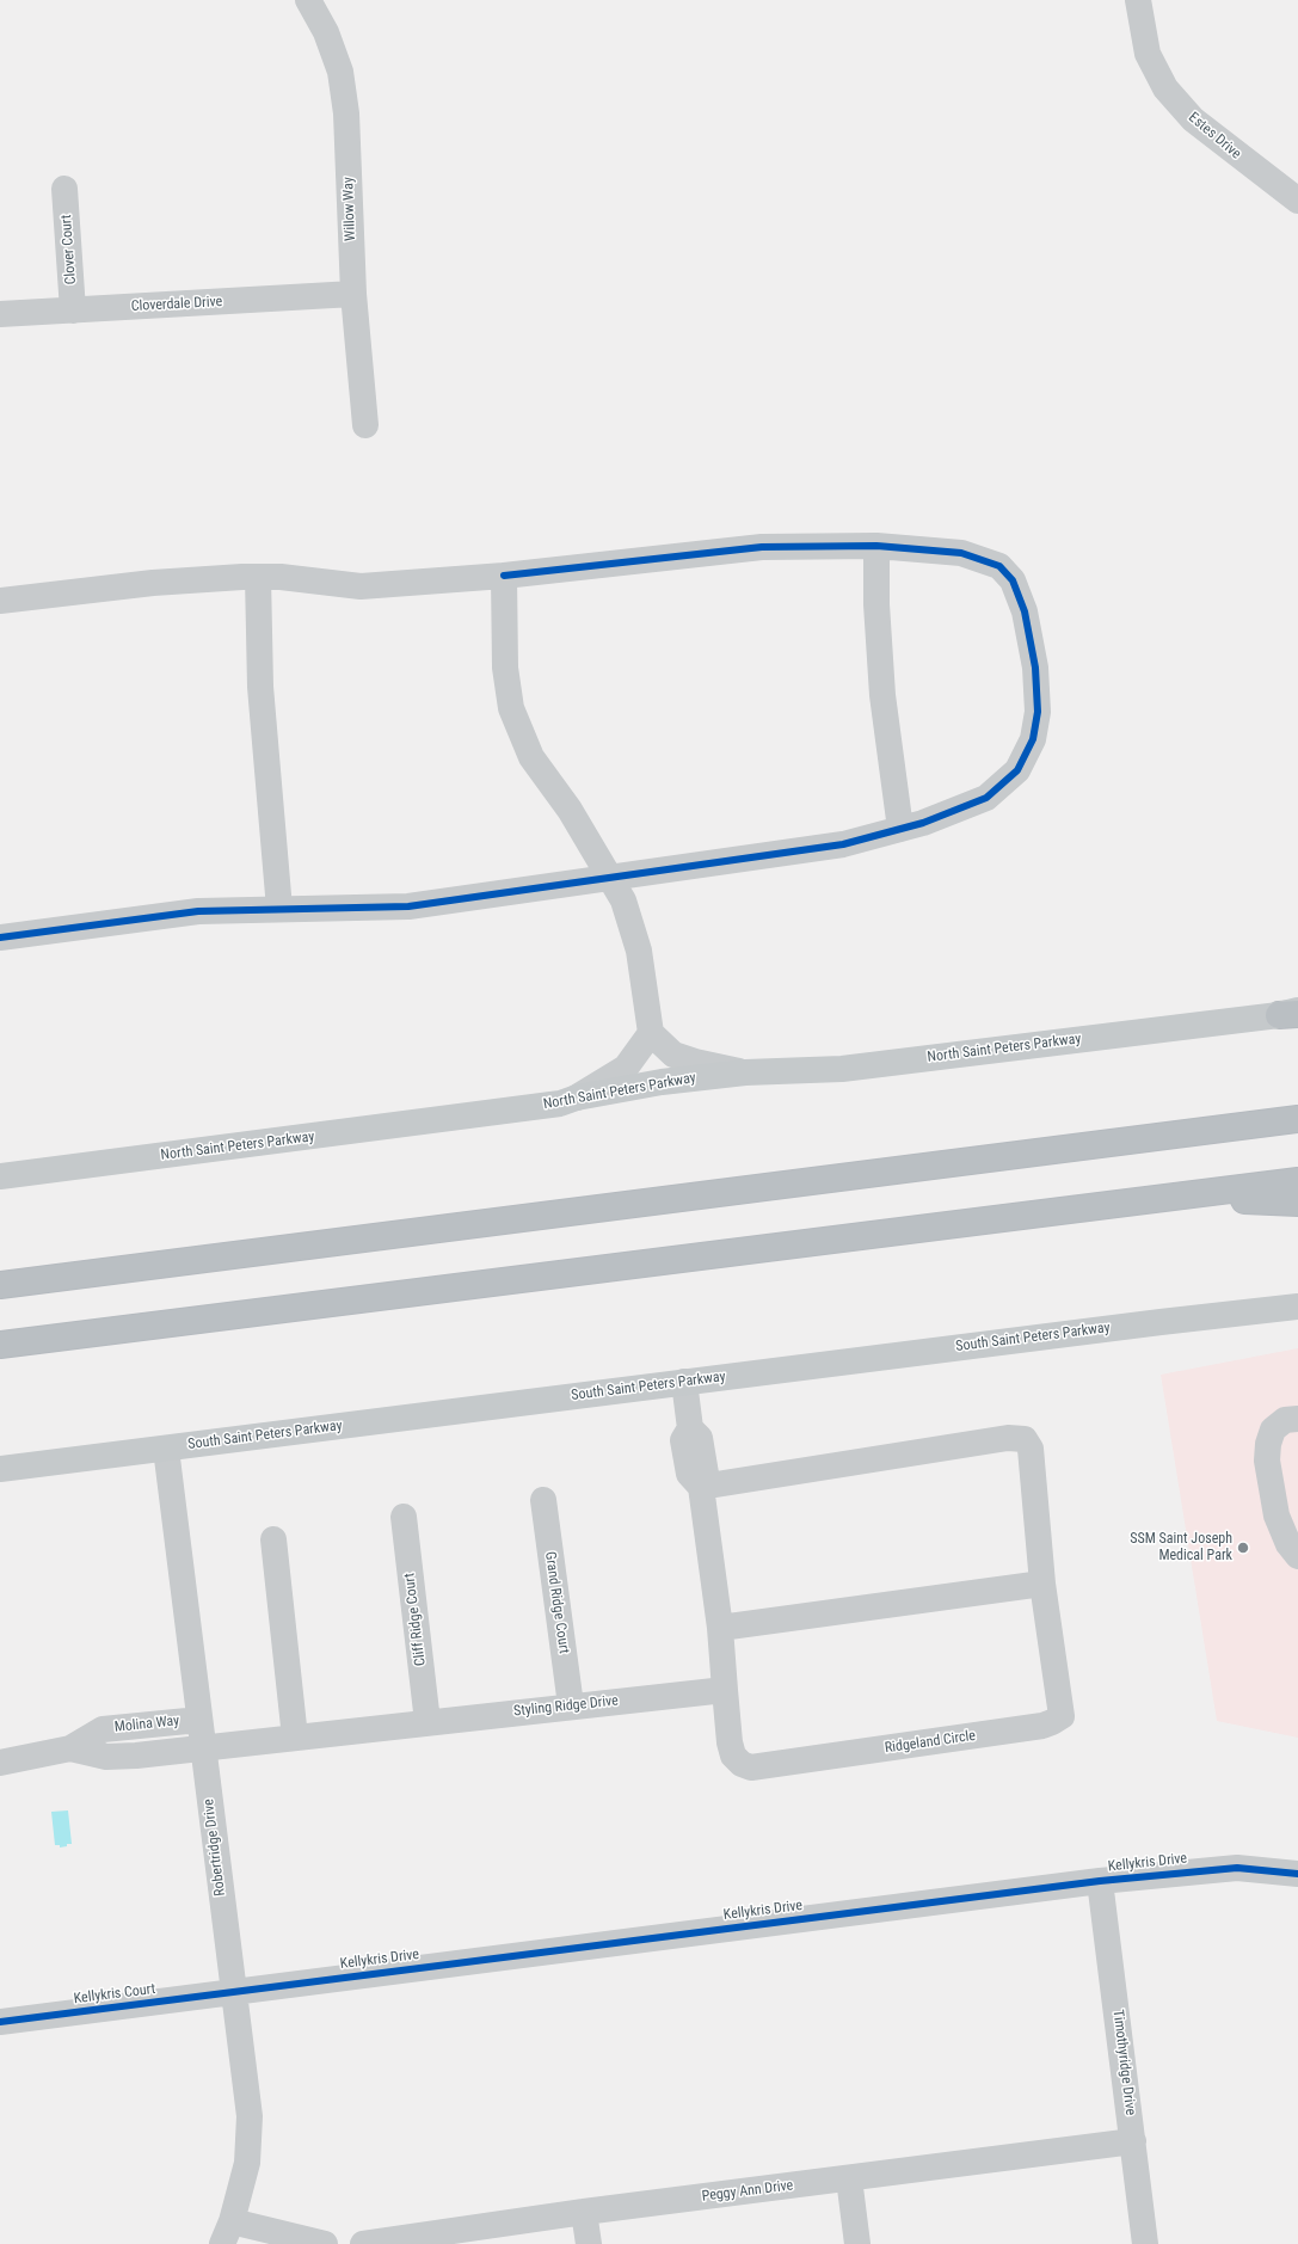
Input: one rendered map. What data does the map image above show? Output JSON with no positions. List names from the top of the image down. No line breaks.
{"streets":{"main road":["North Saint Peters Parkway","South Saint Peters Parkway"],"street":["Estes Drive","Willow Way","Clover Court","Cloverdale Drive","Grand Ridge Court","Cliff Ridge Court","Styling Ridge Drive","Molina Way","Ridgeland Circle","Robertridge Drive","Kellykris Drive","Kellykris Court","Timothyridge Drive","Peggy Ann Drive"]},"crossings":[["Willow Way","Cloverdale Drive"],["Clover Court","Cloverdale Drive"],["South Saint Peters Parkway","Robertridge Drive"],["Grand Ridge Court","Styling Ridge Drive"],["Cliff Ridge Court","Styling Ridge Drive"],["Styling Ridge Drive","Molina Way"],["Styling Ridge Drive","Ridgeland Circle"],["Styling Ridge Drive","Robertridge Drive"],["Molina Way","Robertridge Drive"],["Robertridge Drive","Kellykris Drive"],["Robertridge Drive","Kellykris Court"],["Kellykris Drive","Kellykris Court"],["Kellykris Drive","Timothyridge Drive"],["Timothyridge Drive","Peggy Ann Drive"]],"places":["SSM Saint Joseph Medical Park"]}
